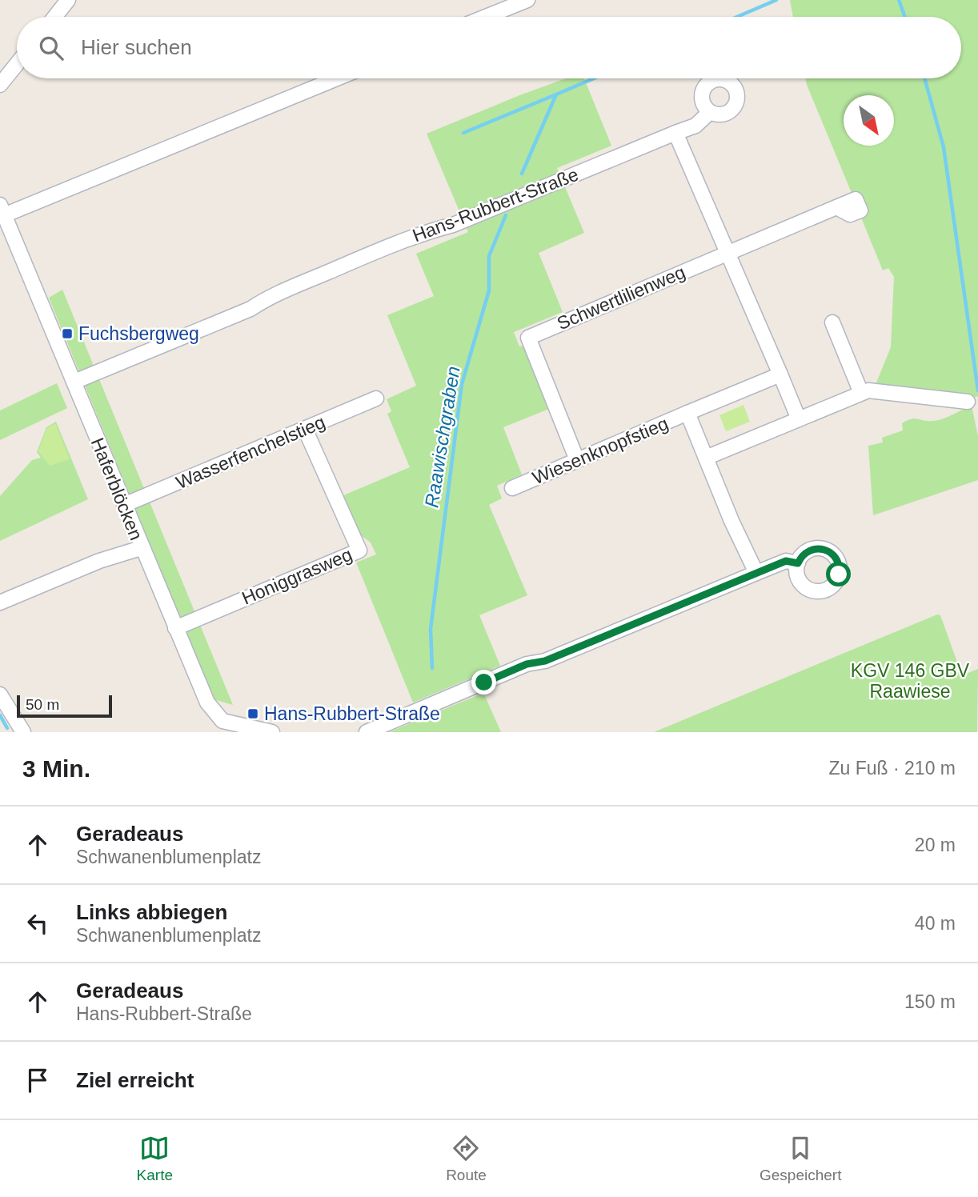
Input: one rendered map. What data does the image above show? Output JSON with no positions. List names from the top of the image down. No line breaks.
{"streets":{"street":["Hans-Rubbert-Straße","Schwertlilienweg","Wiesenknopfstieg","Wasserfenchelstieg","Haferblöcken","Honiggrasweg"]},"crossings":[["Hans-Rubbert-Straße","Haferblöcken"],["Schwertlilienweg","Wiesenknopfstieg"],["Wasserfenchelstieg","Haferblöcken"],["Wasserfenchelstieg","Honiggrasweg"],["Haferblöcken","Honiggrasweg"]],"water":["Raawischgraben"],"parks":["KGV 146 GBV Raawiese"],"places":{"transit":["Fuchsbergweg","Hans-Rubbert-Straße"]},"scale_bar":"50 m","north":"bottom right","page":{"search":"Hier suchen","scale":"50 m","heading":["3 Min.","Zu Fuß · 210 m"],"list":[["Geradeaus","Schwanenblumenplatz","20 m"],["Links abbiegen","Schwanenblumenplatz","40 m"],["Geradeaus","Hans-Rubbert-Straße","150 m"],"Ziel erreicht"],"nav":["Karte","Route","Gespeichert"]}}
